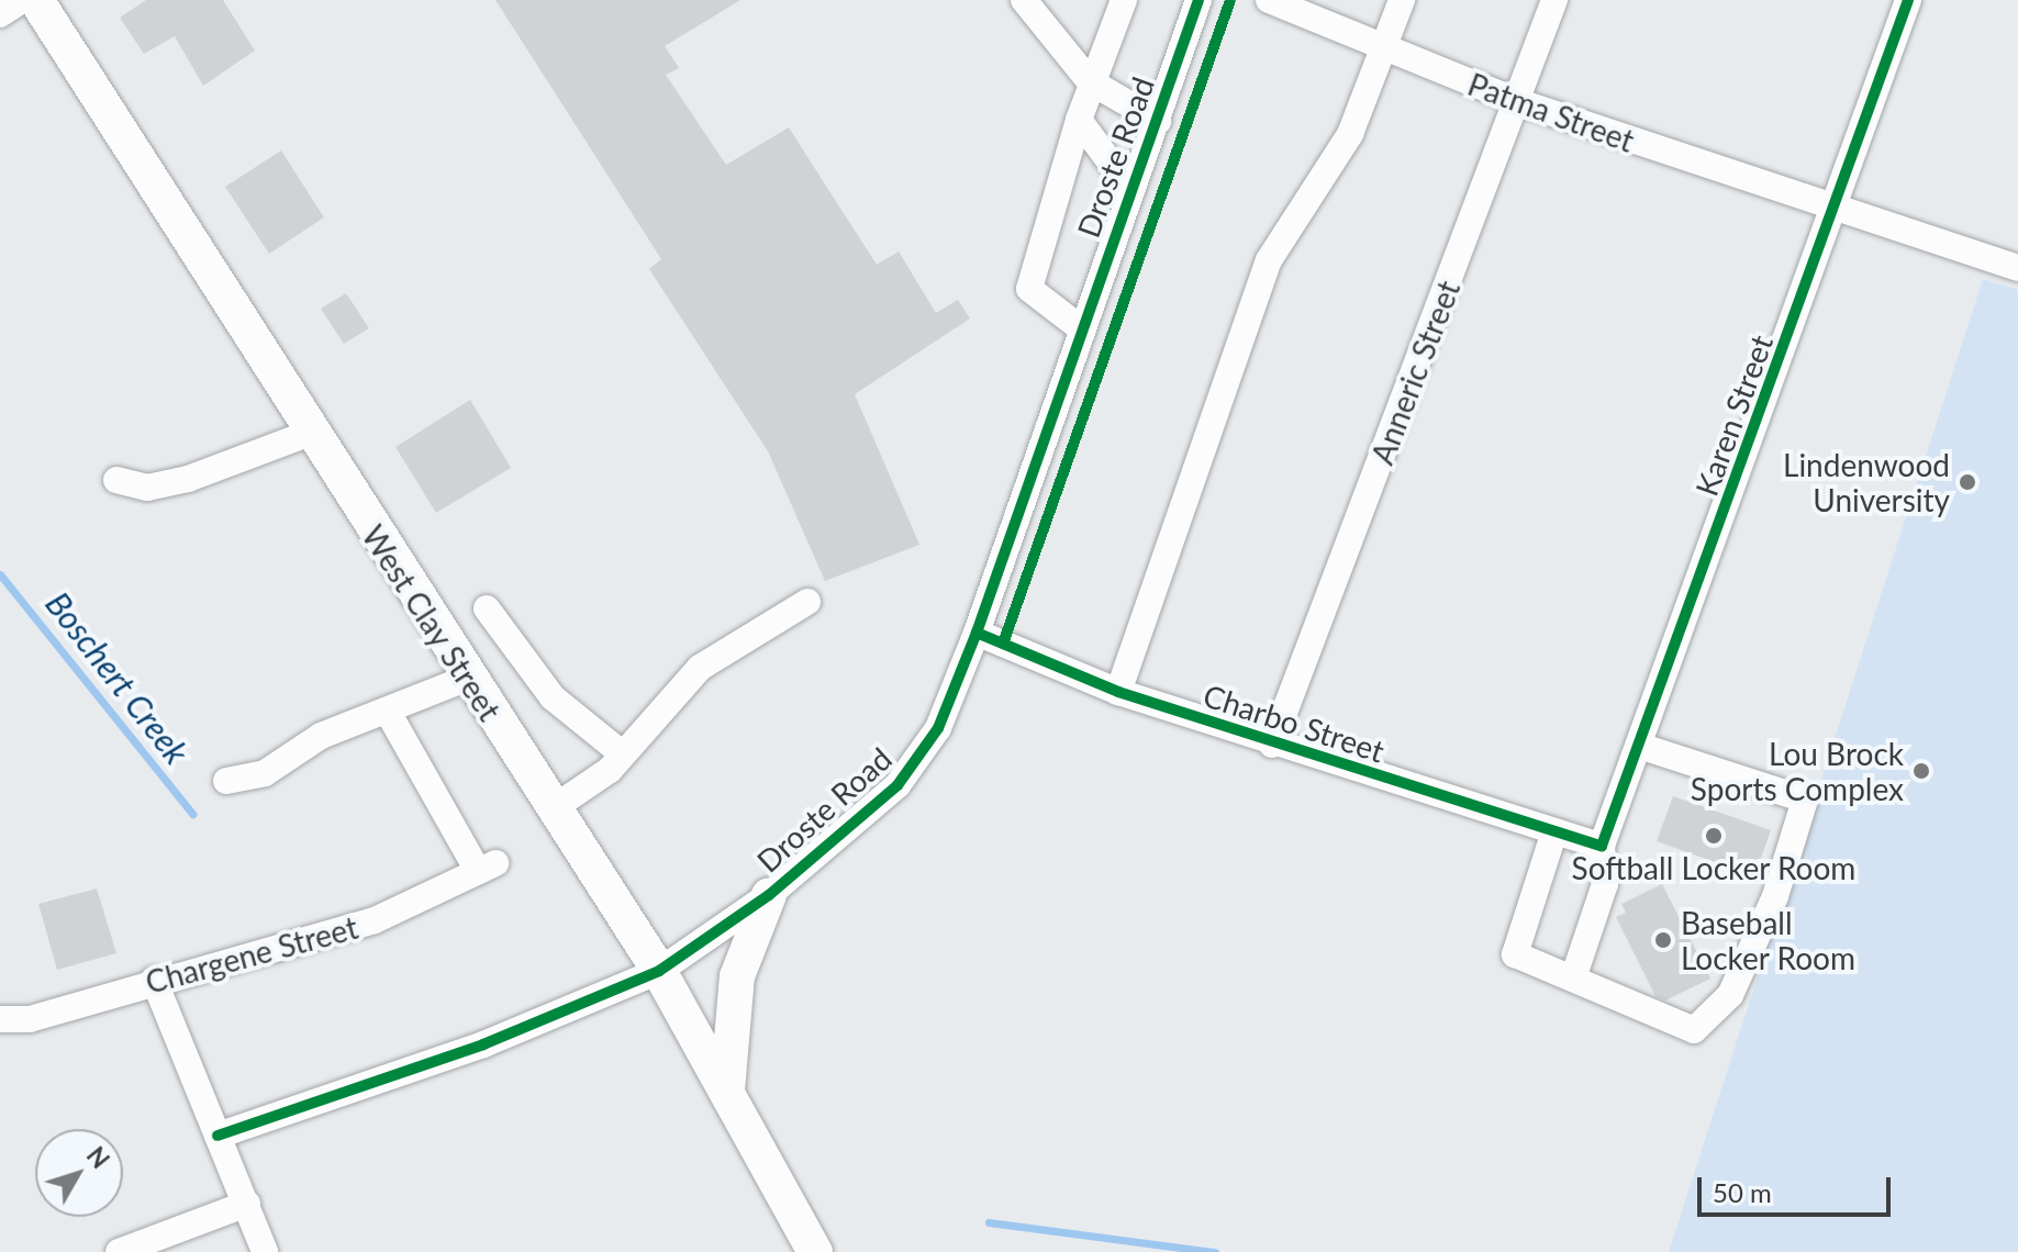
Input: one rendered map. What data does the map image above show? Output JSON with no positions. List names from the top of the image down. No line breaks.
{"streets":{"main road":["West Clay Street"],"street":["Patma Street","Droste Road","Anneric Street","Karen Street","Charbo Street","Chargene Street"]},"crossings":[["Patma Street","Anneric Street"],["Patma Street","Karen Street"],["Droste Road","West Clay Street"],["Droste Road","Charbo Street"],["Anneric Street","Charbo Street"],["Karen Street","Charbo Street"]],"water":["Boschert Creek"],"places":["Lindenwood University","Lou Brock Sports Complex","Softball Locker Room","Baseball Locker Room"],"scale_bar":"50 m","north":"top right"}
